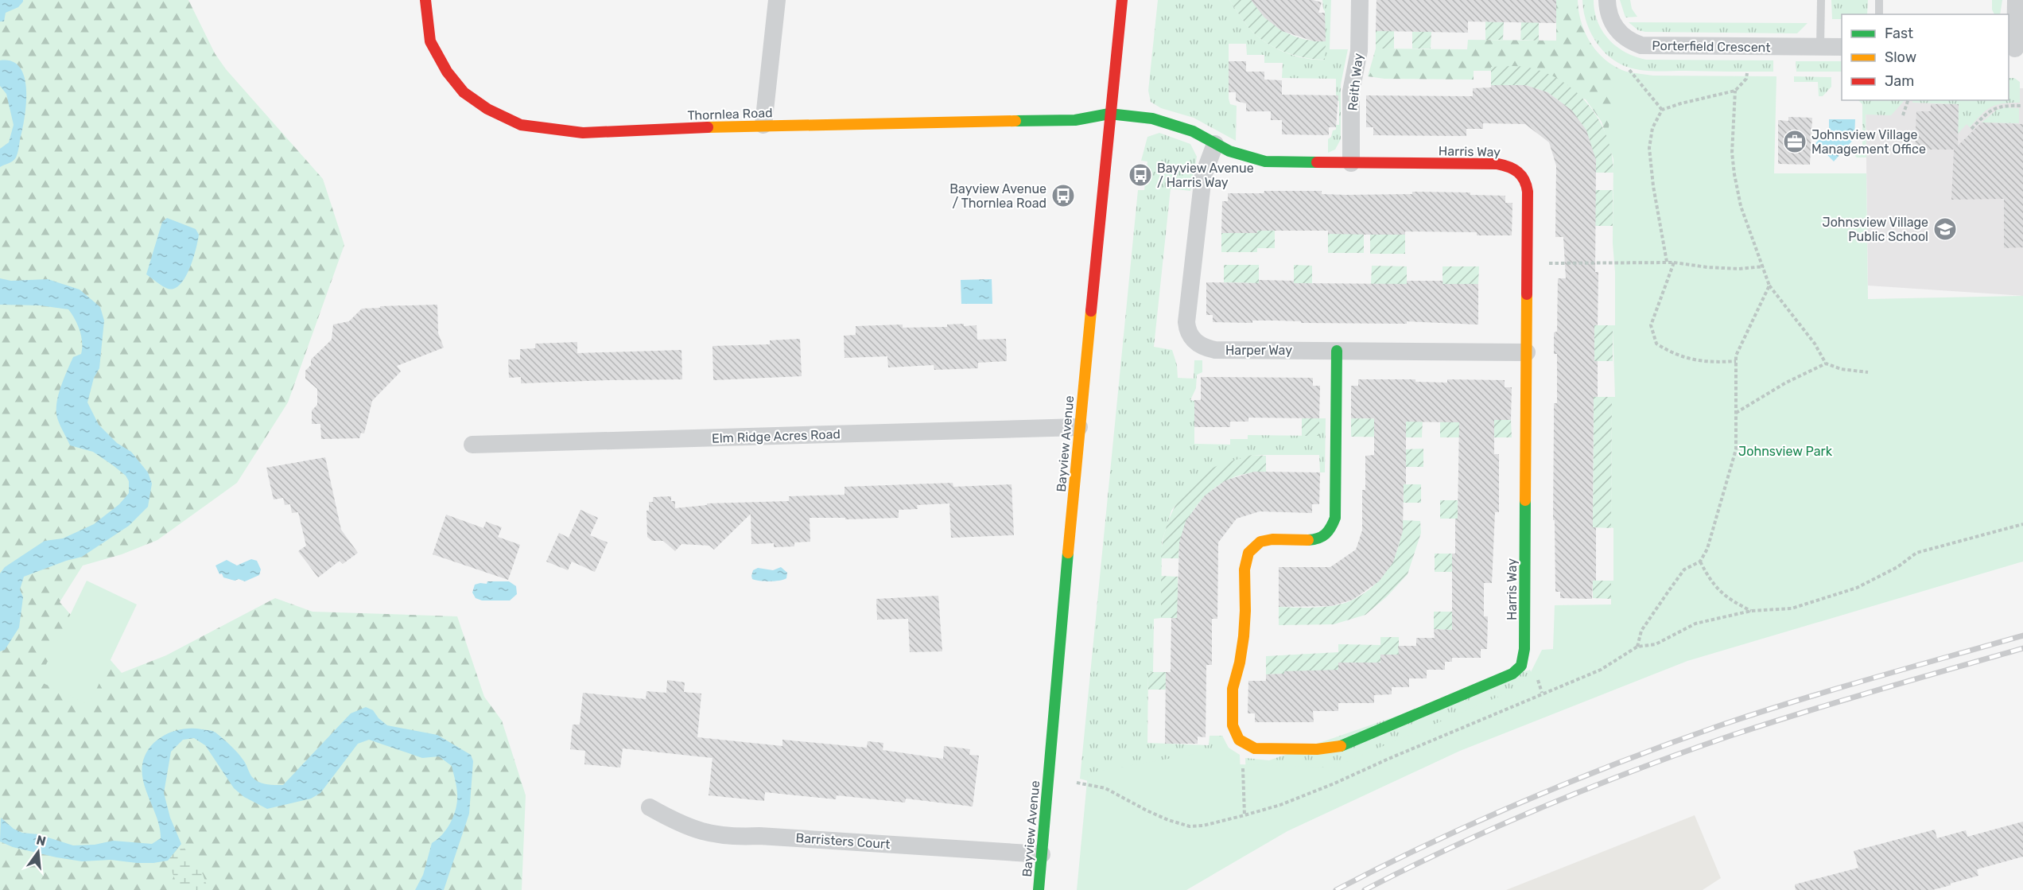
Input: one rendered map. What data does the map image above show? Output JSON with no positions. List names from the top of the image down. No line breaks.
{"streets":{"street":["Porterfield Crescent","Reith Way","Thornlea Road","Harris Way","Harper Way","Elm Ridge Acres Road","Bayview Avenue","Barristers Court"]},"crossings":[["Reith Way","Harris Way"],["Thornlea Road","Harris Way"],["Thornlea Road","Bayview Avenue"],["Harris Way","Harper Way"],["Harris Way","Bayview Avenue"],["Elm Ridge Acres Road","Bayview Avenue"],["Bayview Avenue","Barristers Court"]],"parks":["Johnsview Park"],"places":{"office":["Johnsview Village Management Office"],"bus stop":["Bayview Avenue / Harris Way","Bayview Avenue / Thornlea Road"],"school or university":["Johnsview Village Public School"]},"legend":["Fast","Slow","Jam"],"north":"top"}
